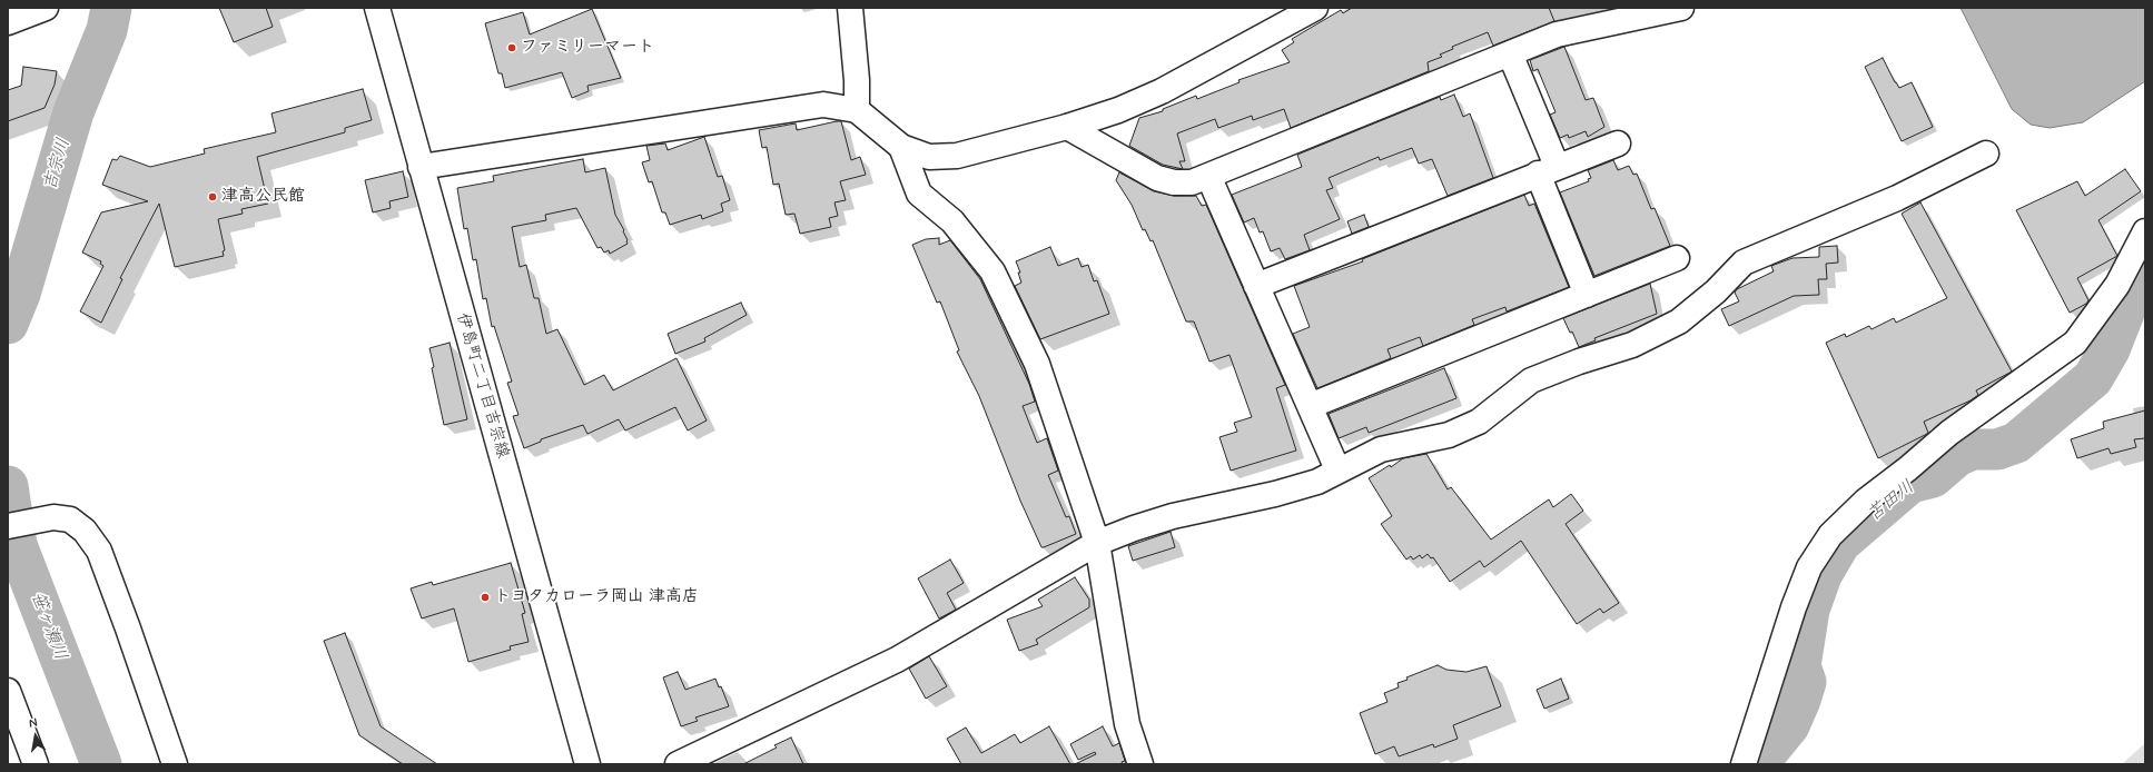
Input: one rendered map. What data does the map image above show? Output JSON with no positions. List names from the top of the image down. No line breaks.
{"streets":{"street":["伊島町二丁目吉宗線"]},"water":["吉宗川","苫田川","笹ヶ瀬川"],"places":["ファミリーマート","津高公民館","トヨタカローラ岡山 津高店"],"north":"top"}
